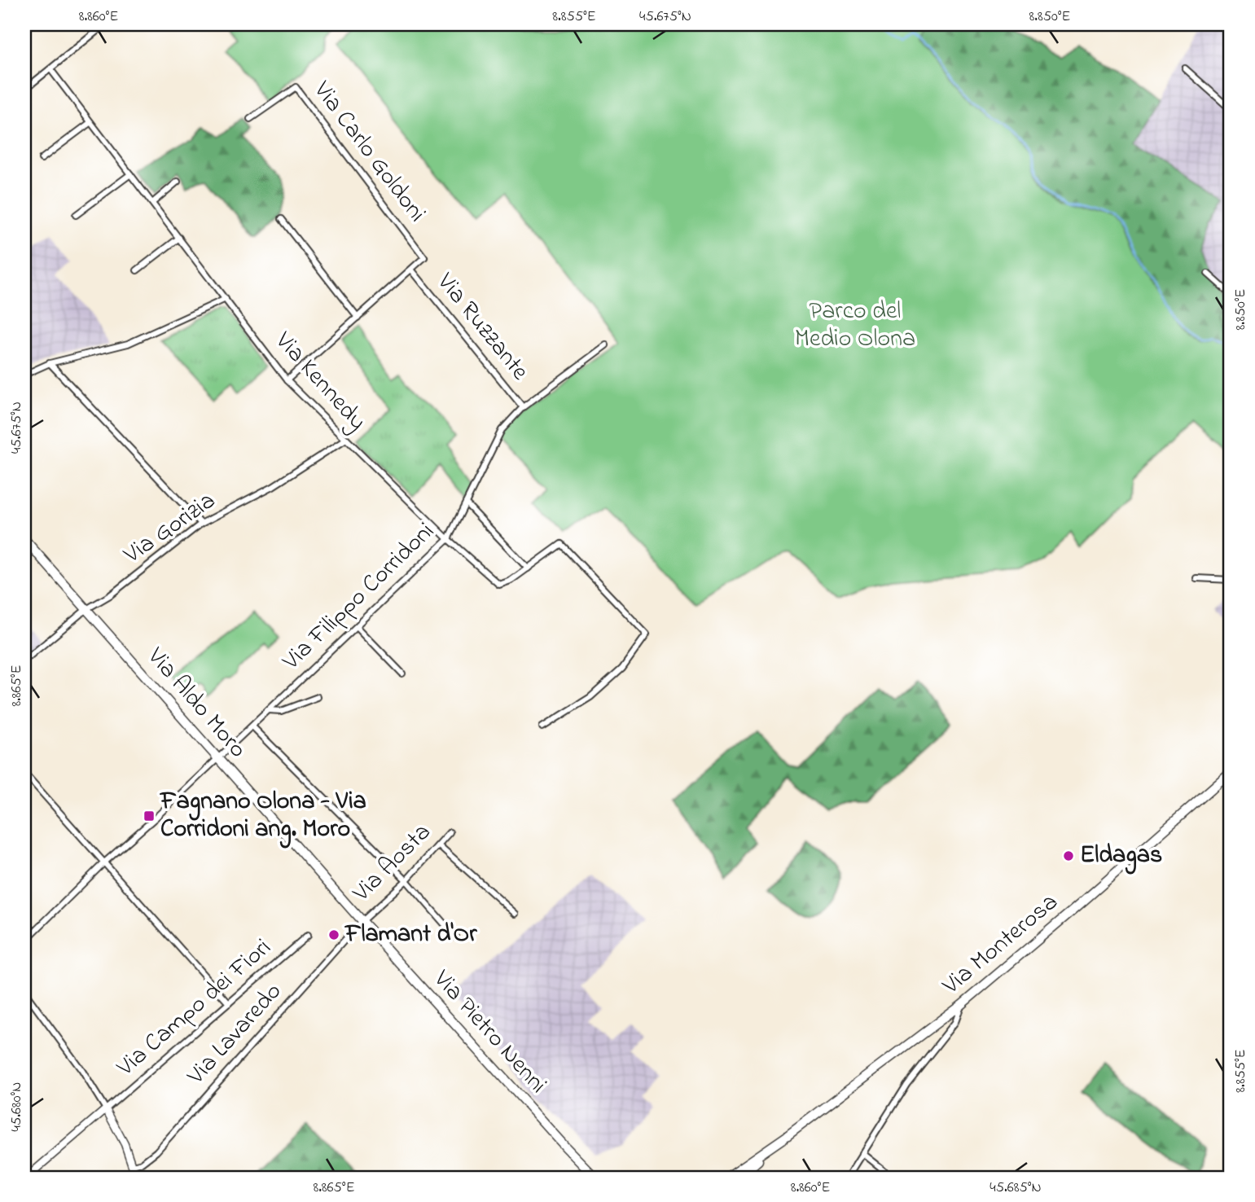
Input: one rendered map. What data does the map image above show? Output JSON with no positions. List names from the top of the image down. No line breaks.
{"streets":{"main road":["Via Aldo Moro","Via Monterosa","Via Pietro Nenni"],"street":["Via Carlo Goldoni","Via Ruzzante","Via Kennedy","Via Gorizia","Via Filippo Corridoni","Via Aosta","Via Campo dei Fiori","Via Lavaredo"]},"crossings":[["Via Carlo Goldoni","Via Ruzzante"],["Via Ruzzante","Via Filippo Corridoni"],["Via Kennedy","Via Gorizia"],["Via Kennedy","Via Filippo Corridoni"],["Via Gorizia","Via Aldo Moro"],["Via Filippo Corridoni","Via Aldo Moro"],["Via Aldo Moro","Via Aosta"],["Via Aldo Moro","Via Pietro Nenni"],["Via Aldo Moro","Via Lavaredo"],["Via Aosta","Via Pietro Nenni"],["Via Aosta","Via Lavaredo"],["Via Pietro Nenni","Via Lavaredo"]],"parks":["Parco del Medio Olona"],"places":{"transit":["Fagnano Olona - Via Corridoni ang. Moro"],"other":["Eldagas","Flamant d'Or"]},"coordinates":["8.860°E","8.855°E","45.675°N","8.850°E","8.865°E","45.680°N","45.685°N"]}
